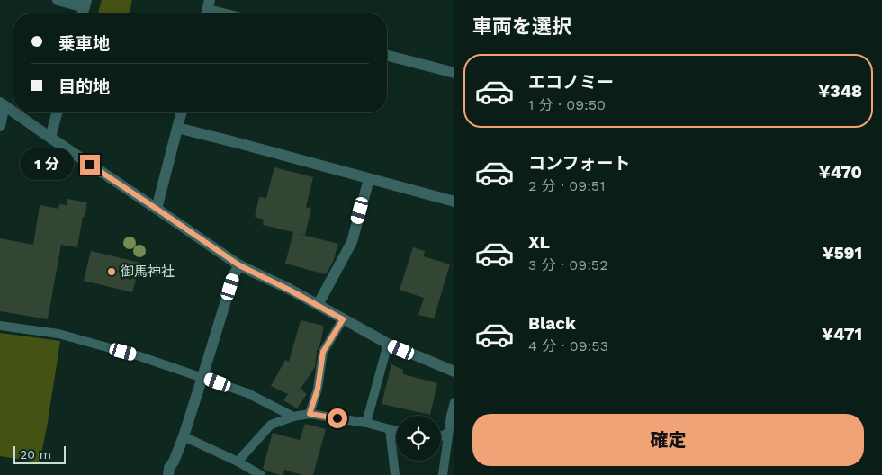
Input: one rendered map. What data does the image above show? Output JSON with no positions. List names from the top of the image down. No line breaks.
{"places":["御馬神社"],"scale_bar":"20 m","page":{"heading":"車両を選択","banner":["乗車地","目的地"],"list":[{"name":"エコノミー","note":"1 分 · 09:50","value":"¥348"},{"name":"コンフォート","note":"2 分 · 09:51","value":"¥470"},{"name":"XL","note":"3 分 · 09:52","value":"¥591"},{"name":"Black","note":"4 分 · 09:53","value":"¥471"}],"bubble":"1 分","buttons":"確定","scale":"20 m"}}
